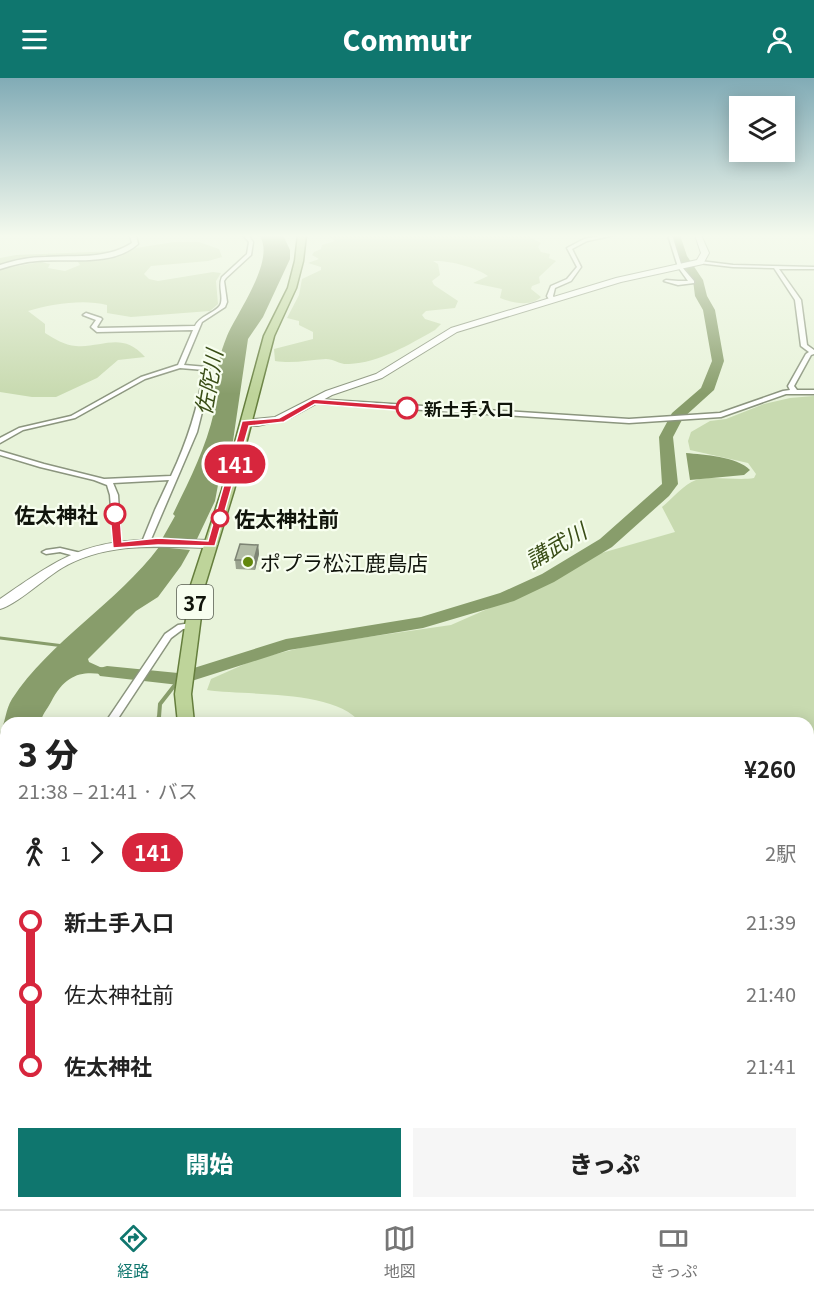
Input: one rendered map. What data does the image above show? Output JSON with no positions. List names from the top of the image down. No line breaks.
{"streets":{"main road":["37"]},"water":["佐陀川","講武川"],"places":["新土手入口","佐太神社","佐太神社前","ポプラ松江鹿島店"],"lines":["bus line 141"],"page":{"header":"Commutr","on_map":"141","heading":["3 分","21:38 – 21:41 · バス","¥260"],"legs":["1","141","2駅"],"list":[{"name":"新土手入口","value":"21:39"},{"name":"佐太神社前","value":"21:40"},{"name":"佐太神社","value":"21:41"}],"buttons":["開始","きっぷ"],"tabs":["経路","地図","きっぷ"]}}
